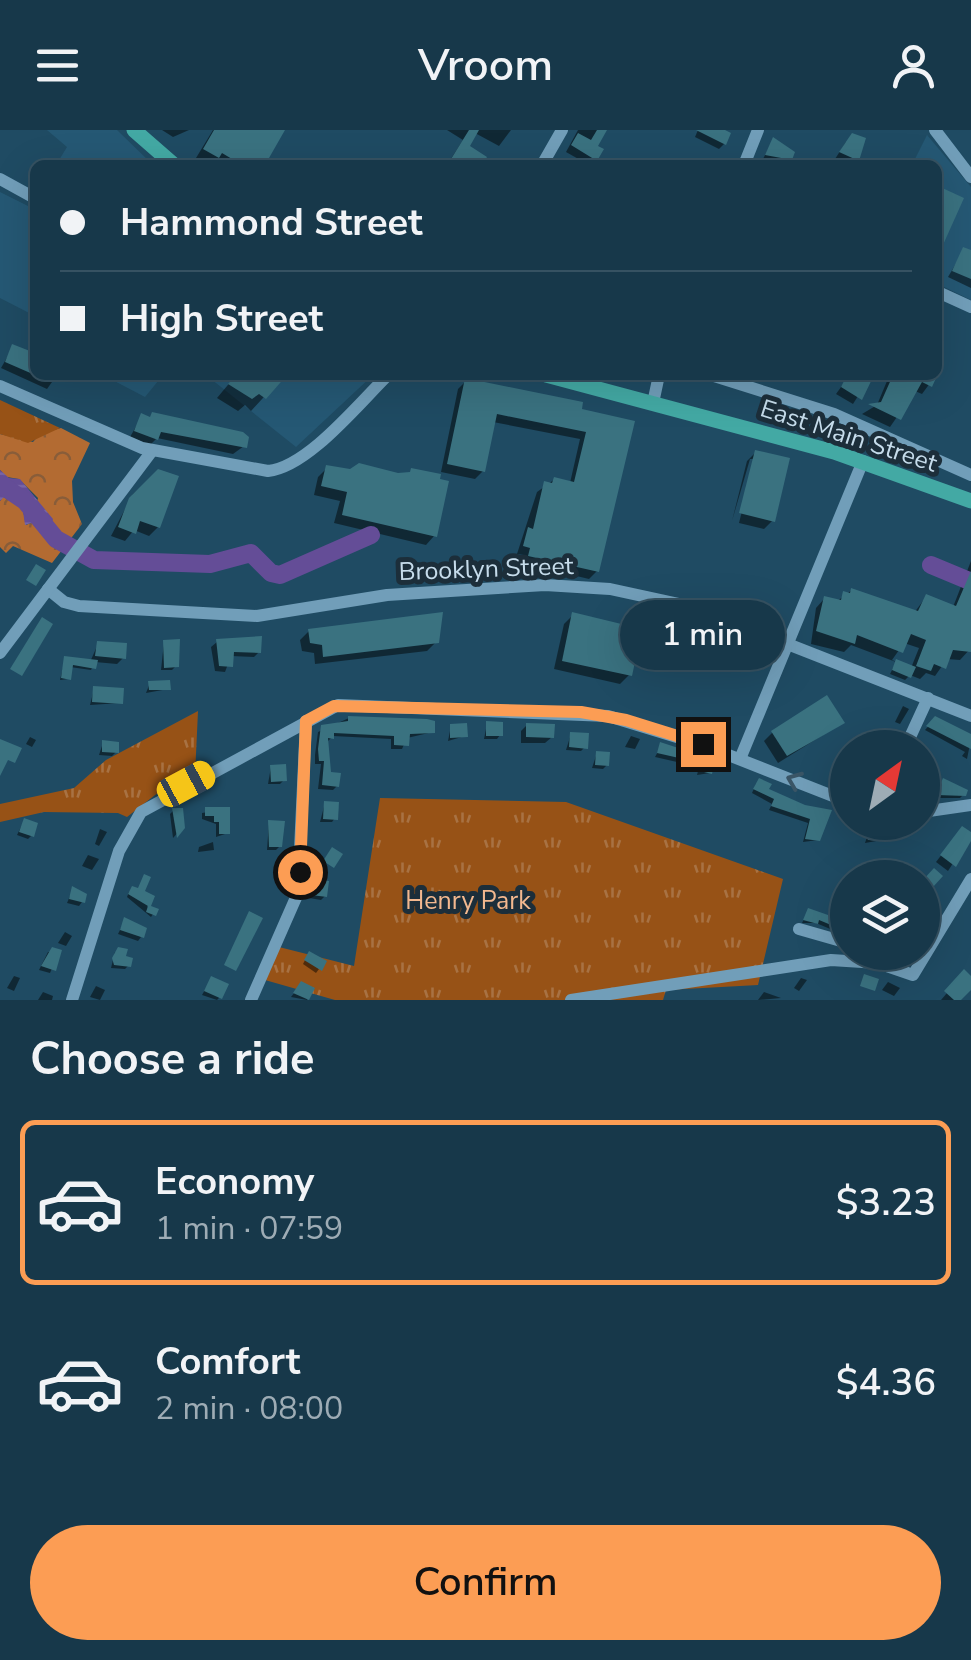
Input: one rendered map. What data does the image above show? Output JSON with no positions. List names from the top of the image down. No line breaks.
{"streets":{"main road":["East Main Street"],"street":["Brooklyn Street"]},"parks":["Henry Park"],"north":"top right","page":{"header":"Vroom","banner":["Hammond Street","High Street"],"bubble":"1 min","heading":"Choose a ride","list":[{"name":"Economy","note":"1 min · 07:59","value":"$3.23"},{"name":"Comfort","note":"2 min · 08:00","value":"$4.36"}],"buttons":"Confirm"}}
